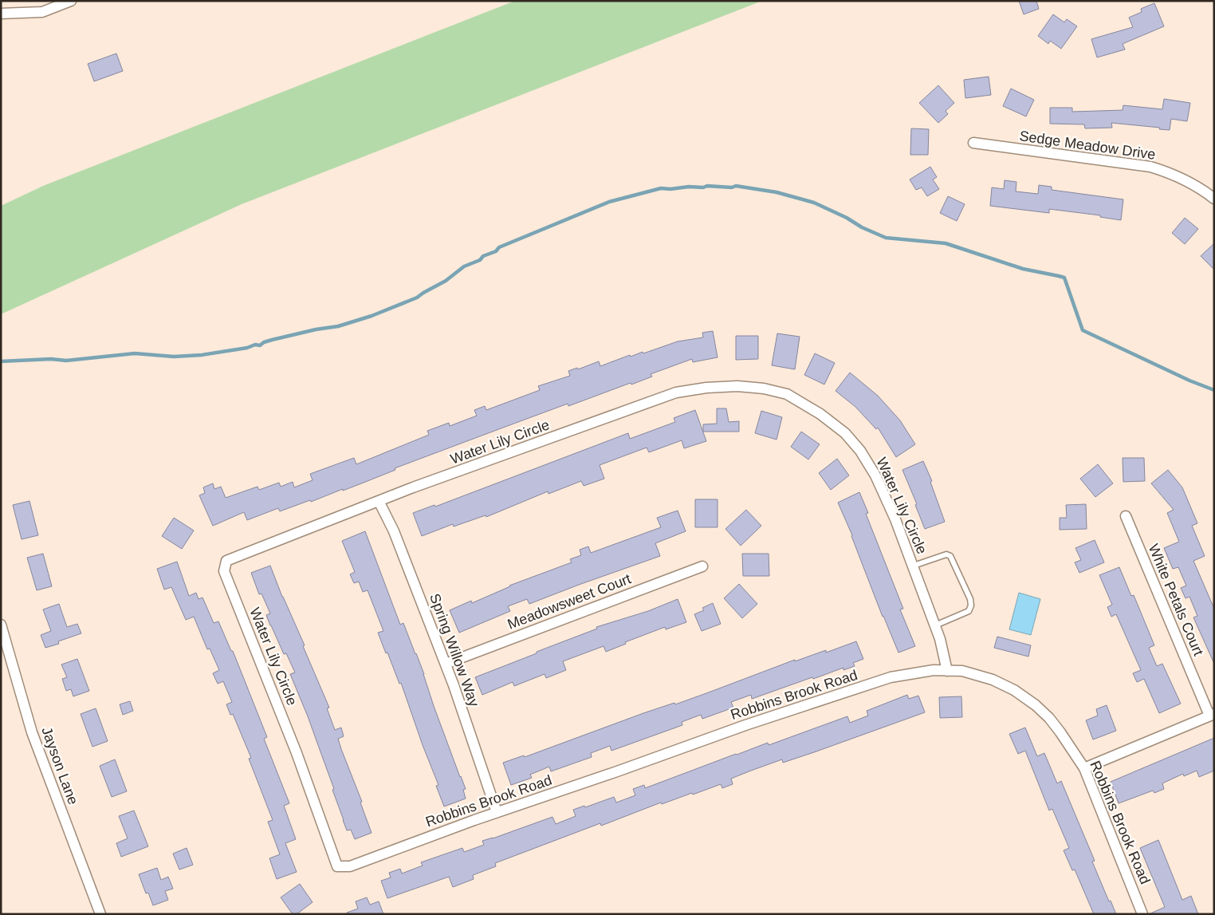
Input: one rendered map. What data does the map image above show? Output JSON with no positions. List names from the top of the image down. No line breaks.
{"streets":{"street":["Sedge Meadow Drive","Water Lily Circle","White Petals Court","Meadowsweet Court","Spring Willow Way","Robbins Brook Road","Jayson Lane"]},"crossings":[["Water Lily Circle","Spring Willow Way"],["Water Lily Circle","Robbins Brook Road"],["Meadowsweet Court","Spring Willow Way"],["Spring Willow Way","Robbins Brook Road"]]}
